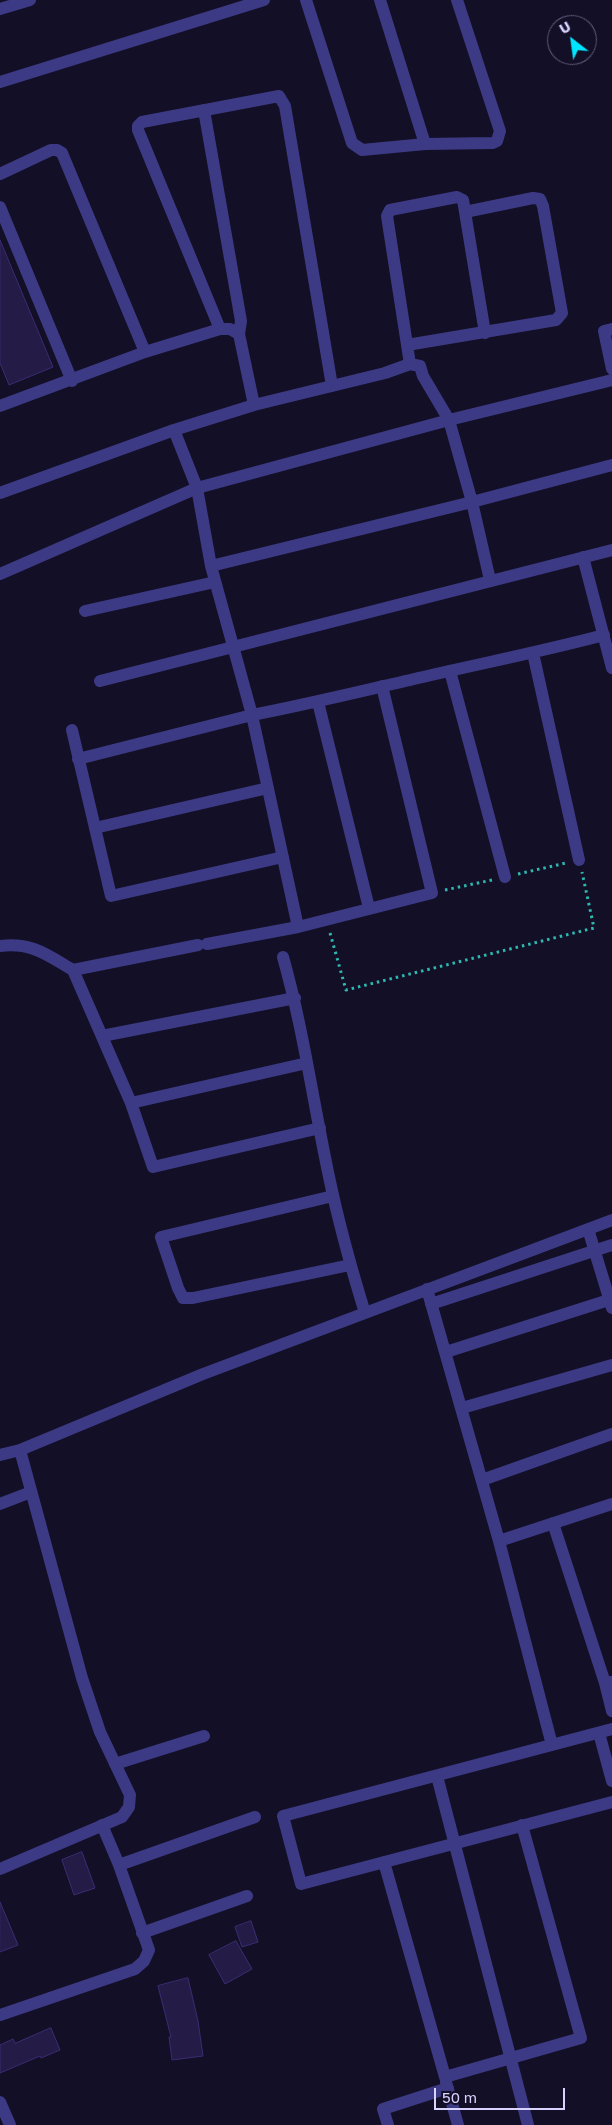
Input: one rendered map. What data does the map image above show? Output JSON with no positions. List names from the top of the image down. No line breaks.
{"scale_bar":"50 m","north":"top left"}
